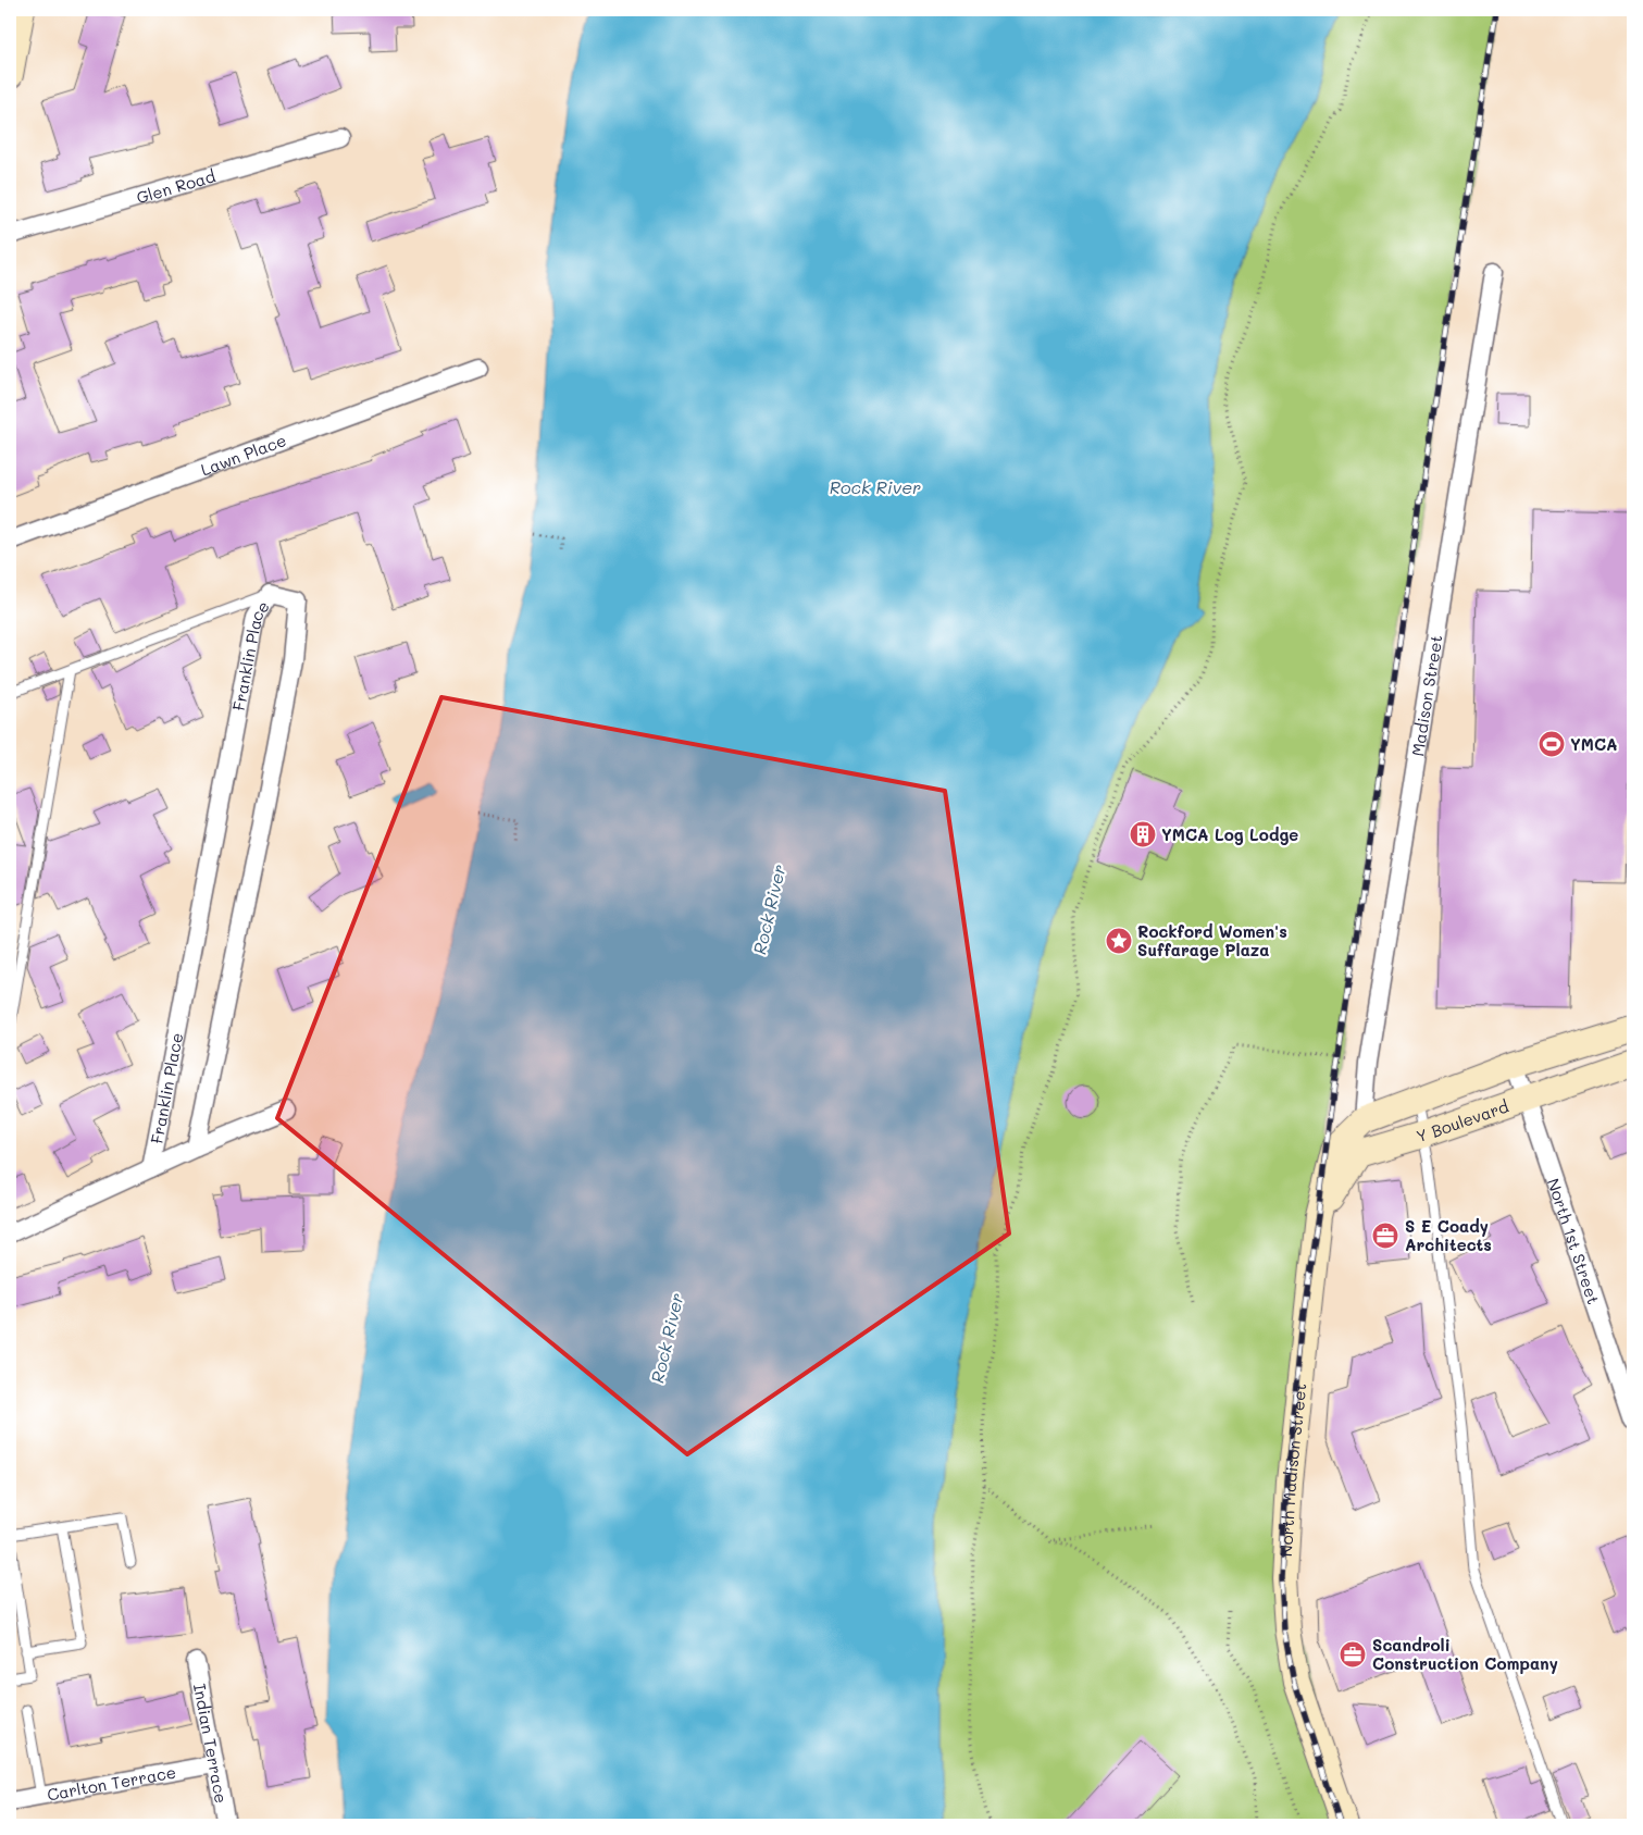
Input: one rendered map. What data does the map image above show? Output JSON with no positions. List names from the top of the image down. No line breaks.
{"streets":{"street":["Glen Road","Lawn Place","Franklin Place","Madison Street","Y Boulevard","North 1st Street","North Madison Street","Indian Terrace","Carlton Terrace"]},"crossings":[["Madison Street","Y Boulevard"],["Madison Street","North Madison Street"],["Y Boulevard","North 1st Street"],["Y Boulevard","North Madison Street"],["Indian Terrace","Carlton Terrace"]],"water":["Rock River"],"places":{"sports":["YMCA"],"building":["YMCA Log Lodge"],"place":["Rockford Women's Suffarage Plaza"],"office":["S E Coady Architects","Scandroli Construction Company"]}}
